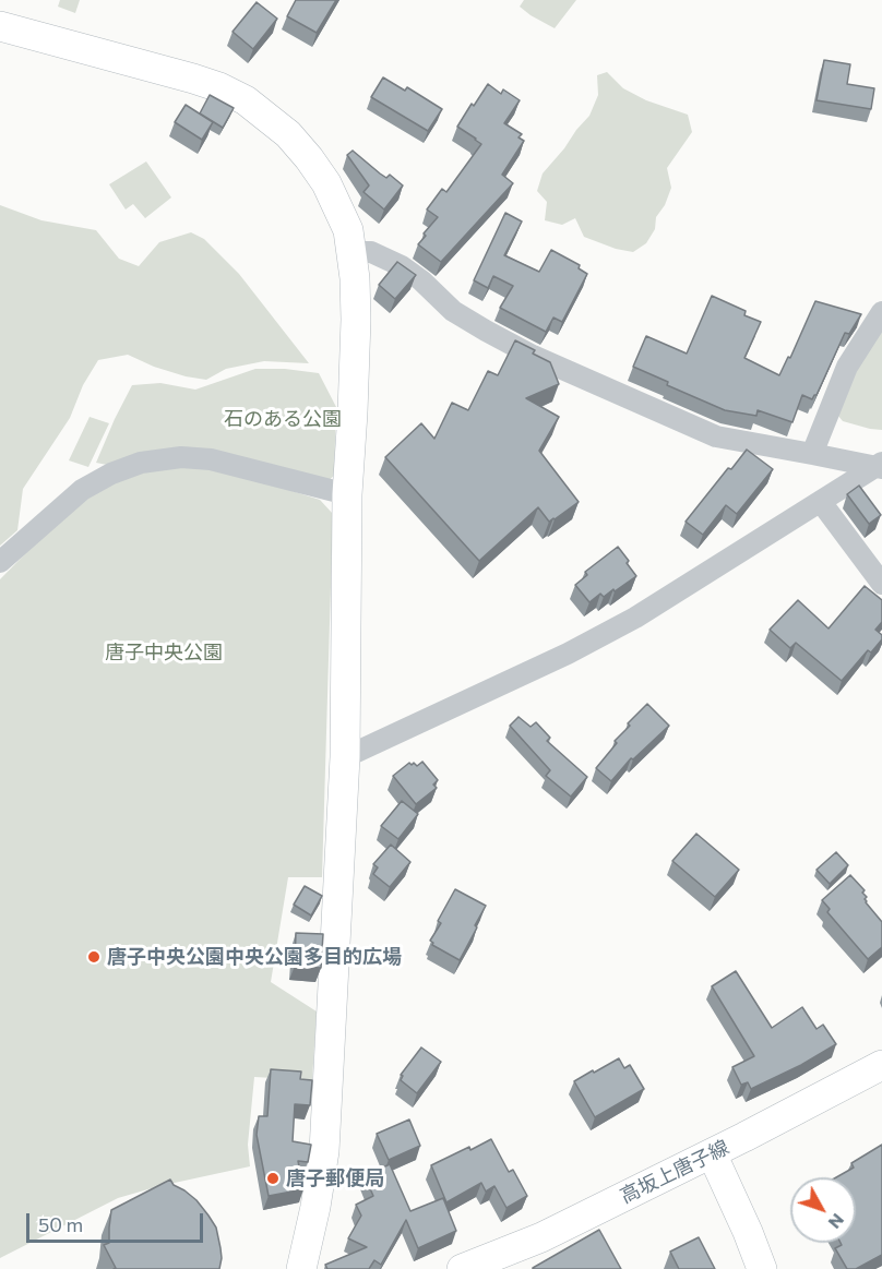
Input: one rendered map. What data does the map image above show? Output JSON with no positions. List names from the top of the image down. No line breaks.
{"streets":{"street":["高坂上唐子線"]},"parks":["石のある公園","唐子中央公園"],"places":["唐子中央公園中央公園多目的広場","唐子郵便局"],"scale_bar":"50 m","north":"bottom right"}
